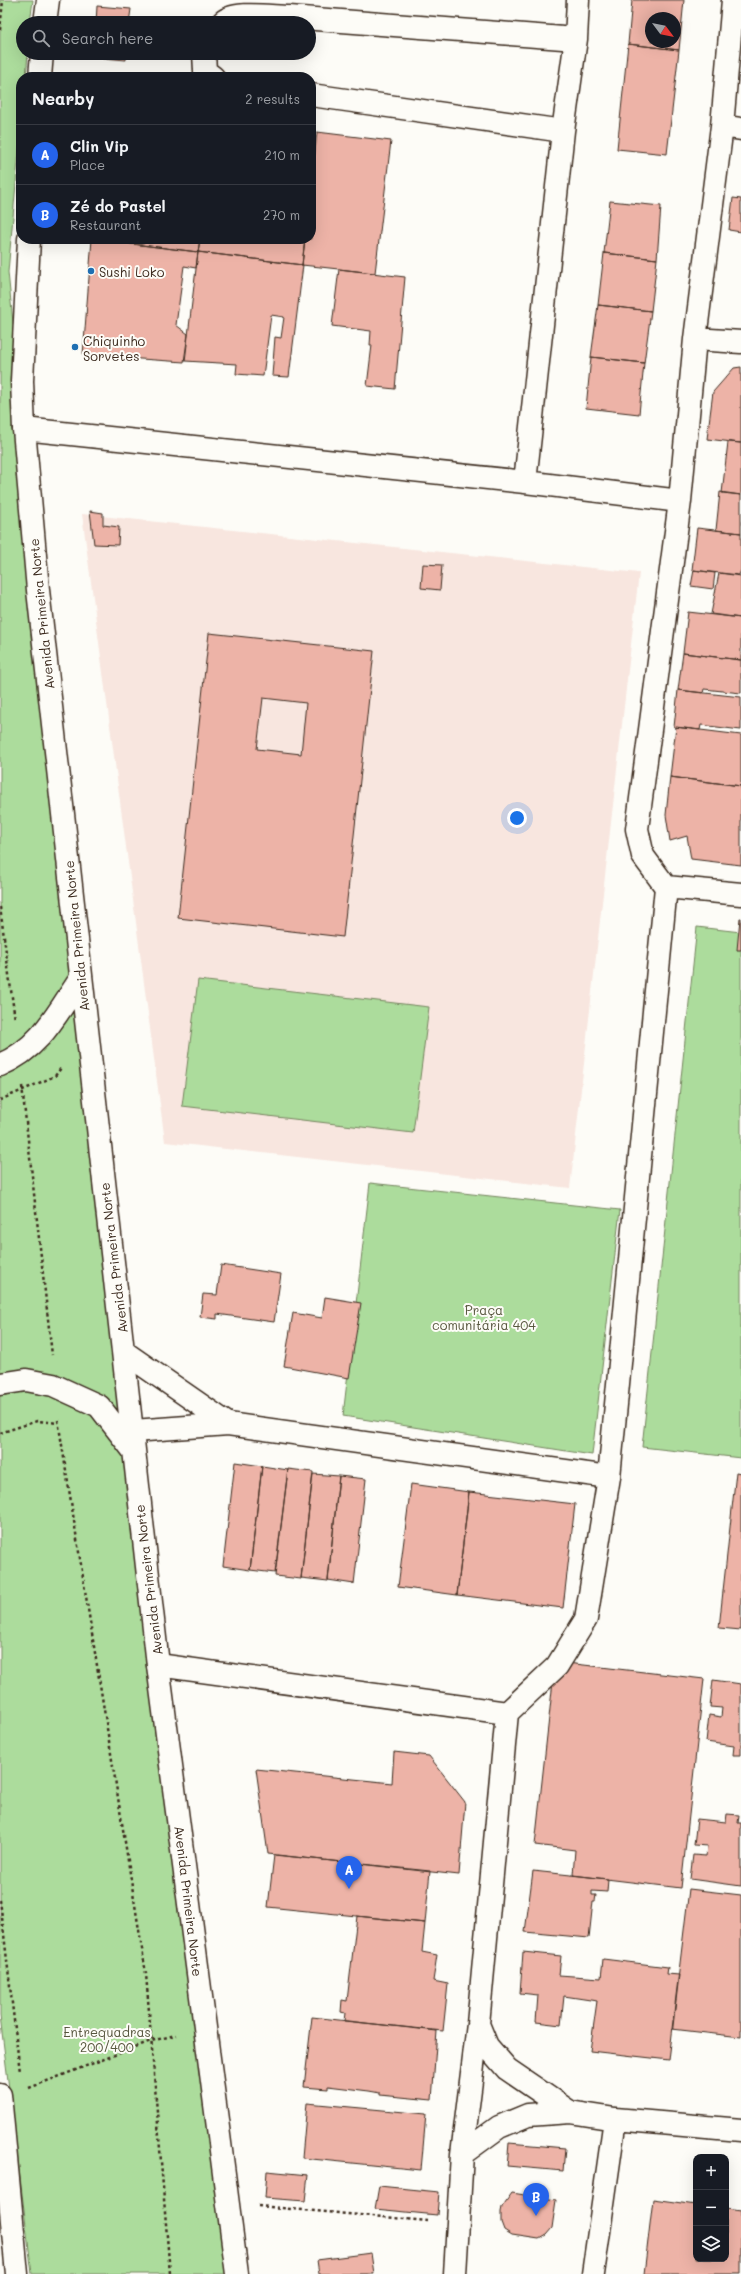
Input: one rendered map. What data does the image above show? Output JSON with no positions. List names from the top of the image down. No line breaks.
{"streets":{"street":["Avenida Primeira Norte"]},"parks":["Praça comunitária 404","Entrequadras 200/400"],"places":["Sushi Loko","Chiquinho Sorvetes"],"north":"bottom right","page":{"search":"Search here","heading":["Nearby","2 results"],"list":[{"mark":"A","name":"Clin Vip","note":"Place","value":"210 m"},{"mark":"B","name":"Zé do Pastel","note":"Restaurant","value":"270 m"}],"pins":["A","B"],"map_buttons":["+","−"]}}
